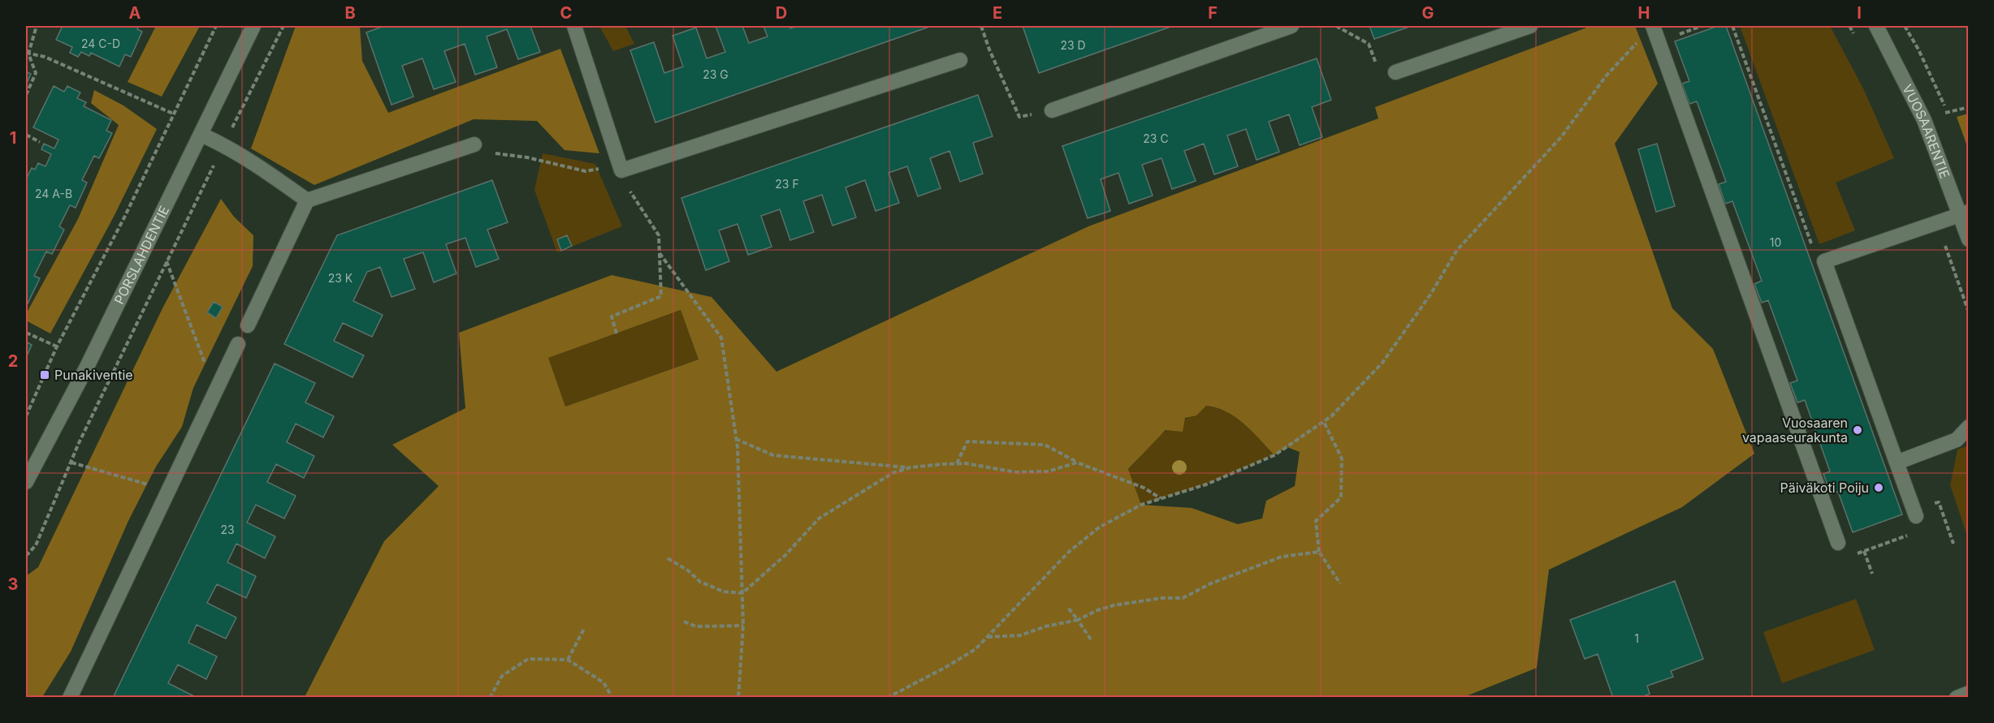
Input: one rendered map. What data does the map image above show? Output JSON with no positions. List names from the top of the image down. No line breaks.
{"streets":{"street":["VUOSAARENTIE","PORSLAHDENTIE"]},"places":{"transit":["Punakiventie"],"other":["Vuosaaren vapaaseurakunta","Päiväkoti Poiju"]},"house_numbers":["24 C-D","23 D","23 G","23 C","23 F","24 A-B","10","23 K","23","1"],"grid":{"columns":["A","B","C","D","E","F","G","H","I"],"rows":["1","2","3"]}}
